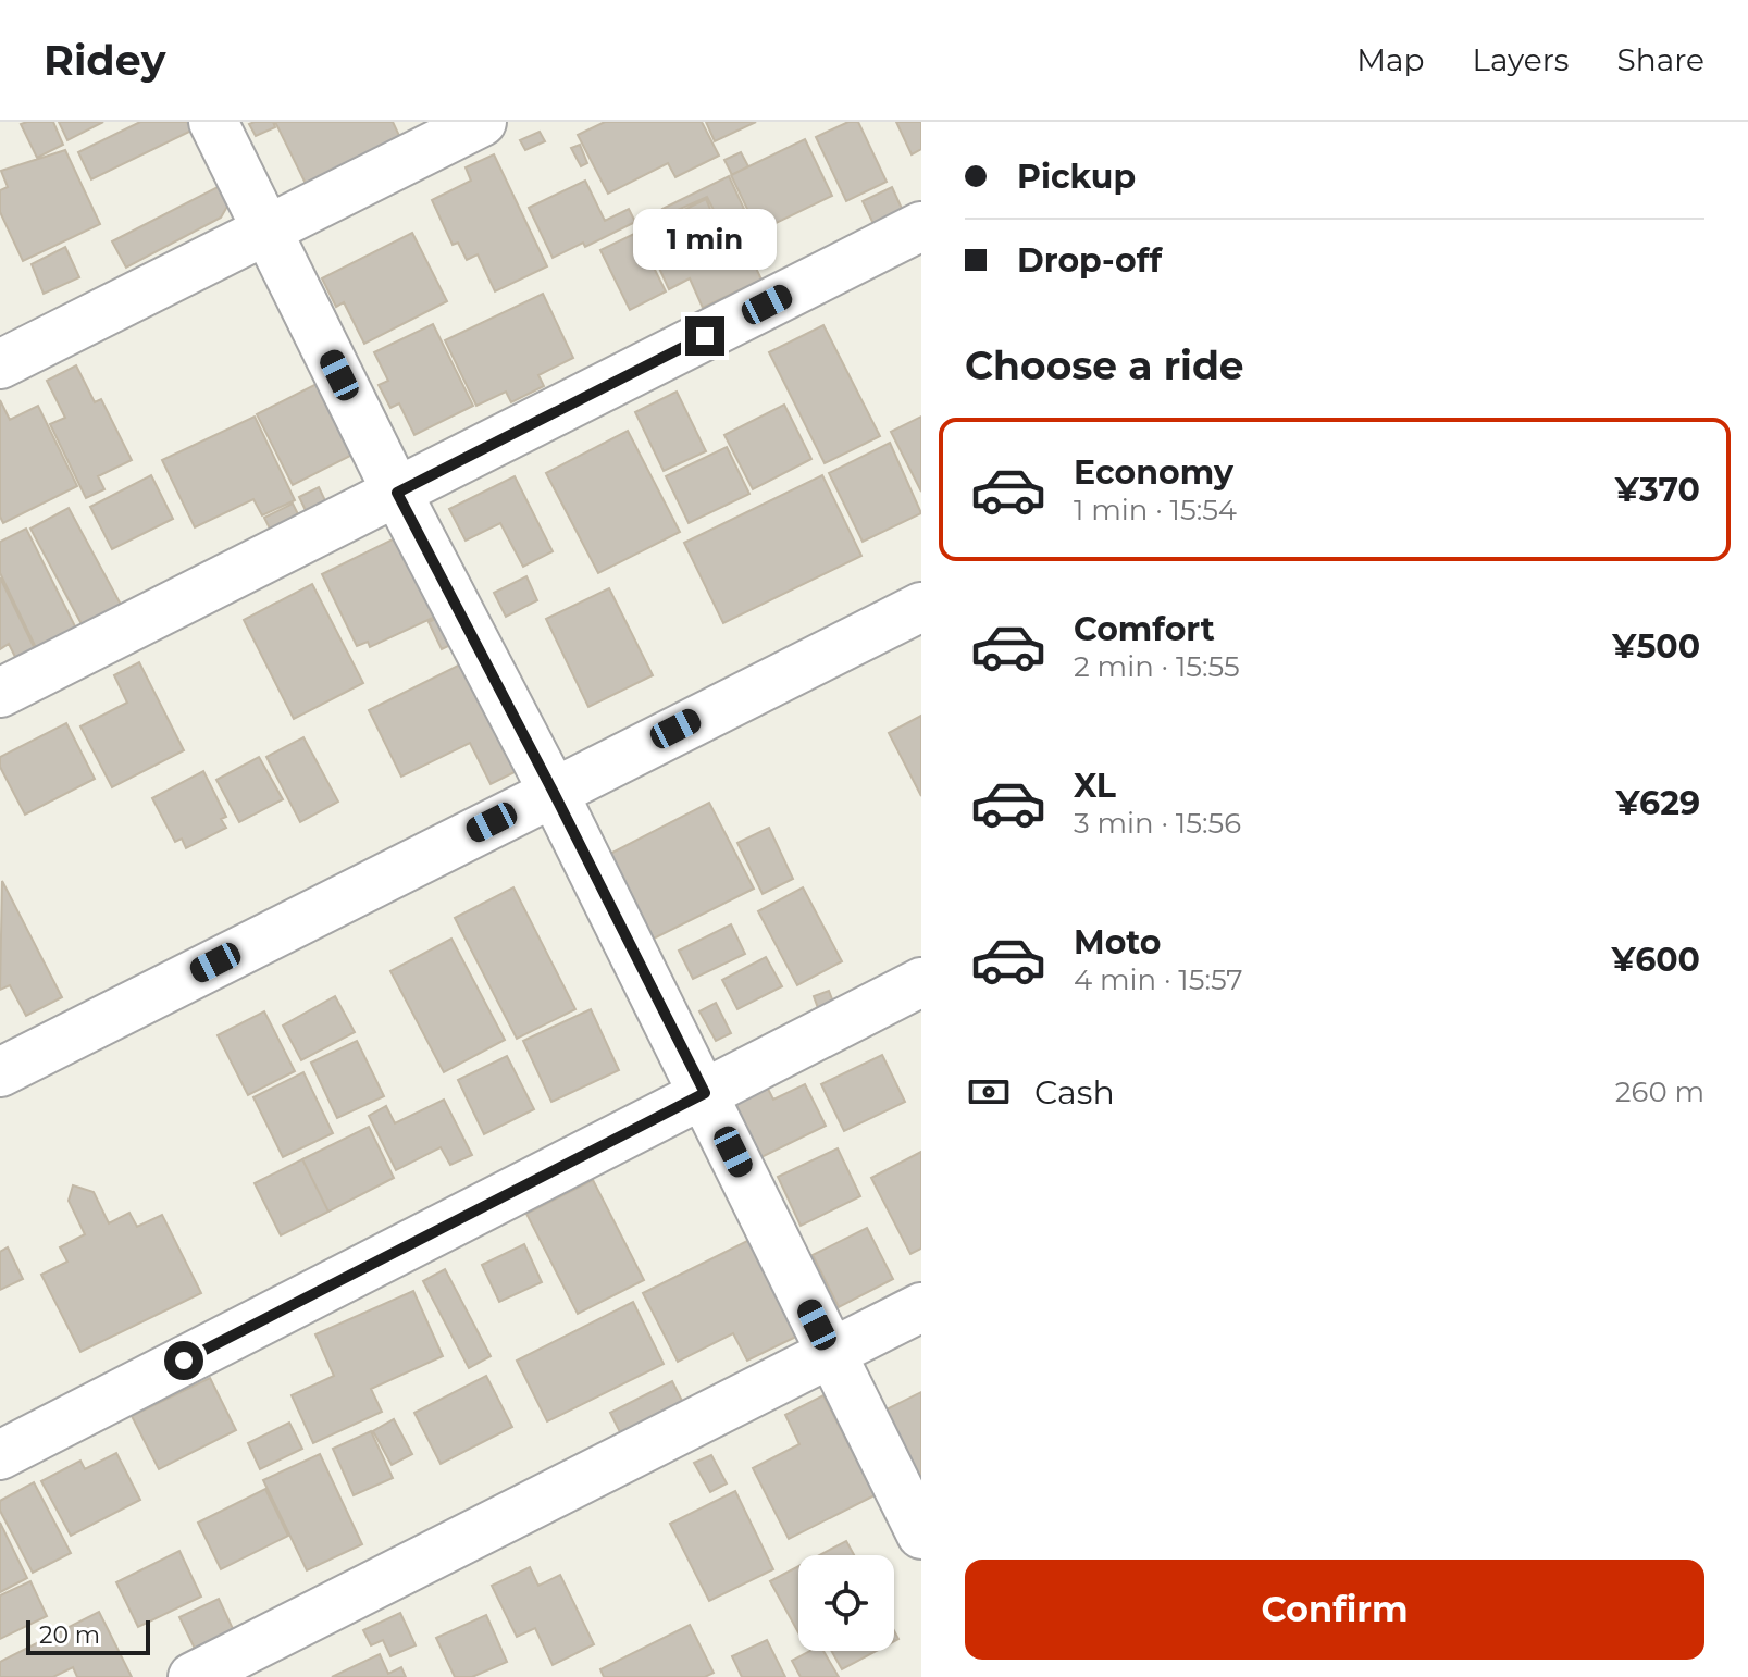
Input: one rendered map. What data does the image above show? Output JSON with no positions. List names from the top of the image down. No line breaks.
{"scale_bar":"20 m","page":{"header":"Ridey","nav":["Map","Layers","Share"],"banner":["Pickup","Drop-off"],"bubble":"1 min","heading":"Choose a ride","list":[{"name":"Economy","note":"1 min · 15:54","value":"¥370"},{"name":"Comfort","note":"2 min · 15:55","value":"¥500"},{"name":"XL","note":"3 min · 15:56","value":"¥629"},{"name":"Moto","note":"4 min · 15:57","value":"¥600"}],"pay":["Cash","260 m"],"buttons":"Confirm","scale":"20 m"}}
